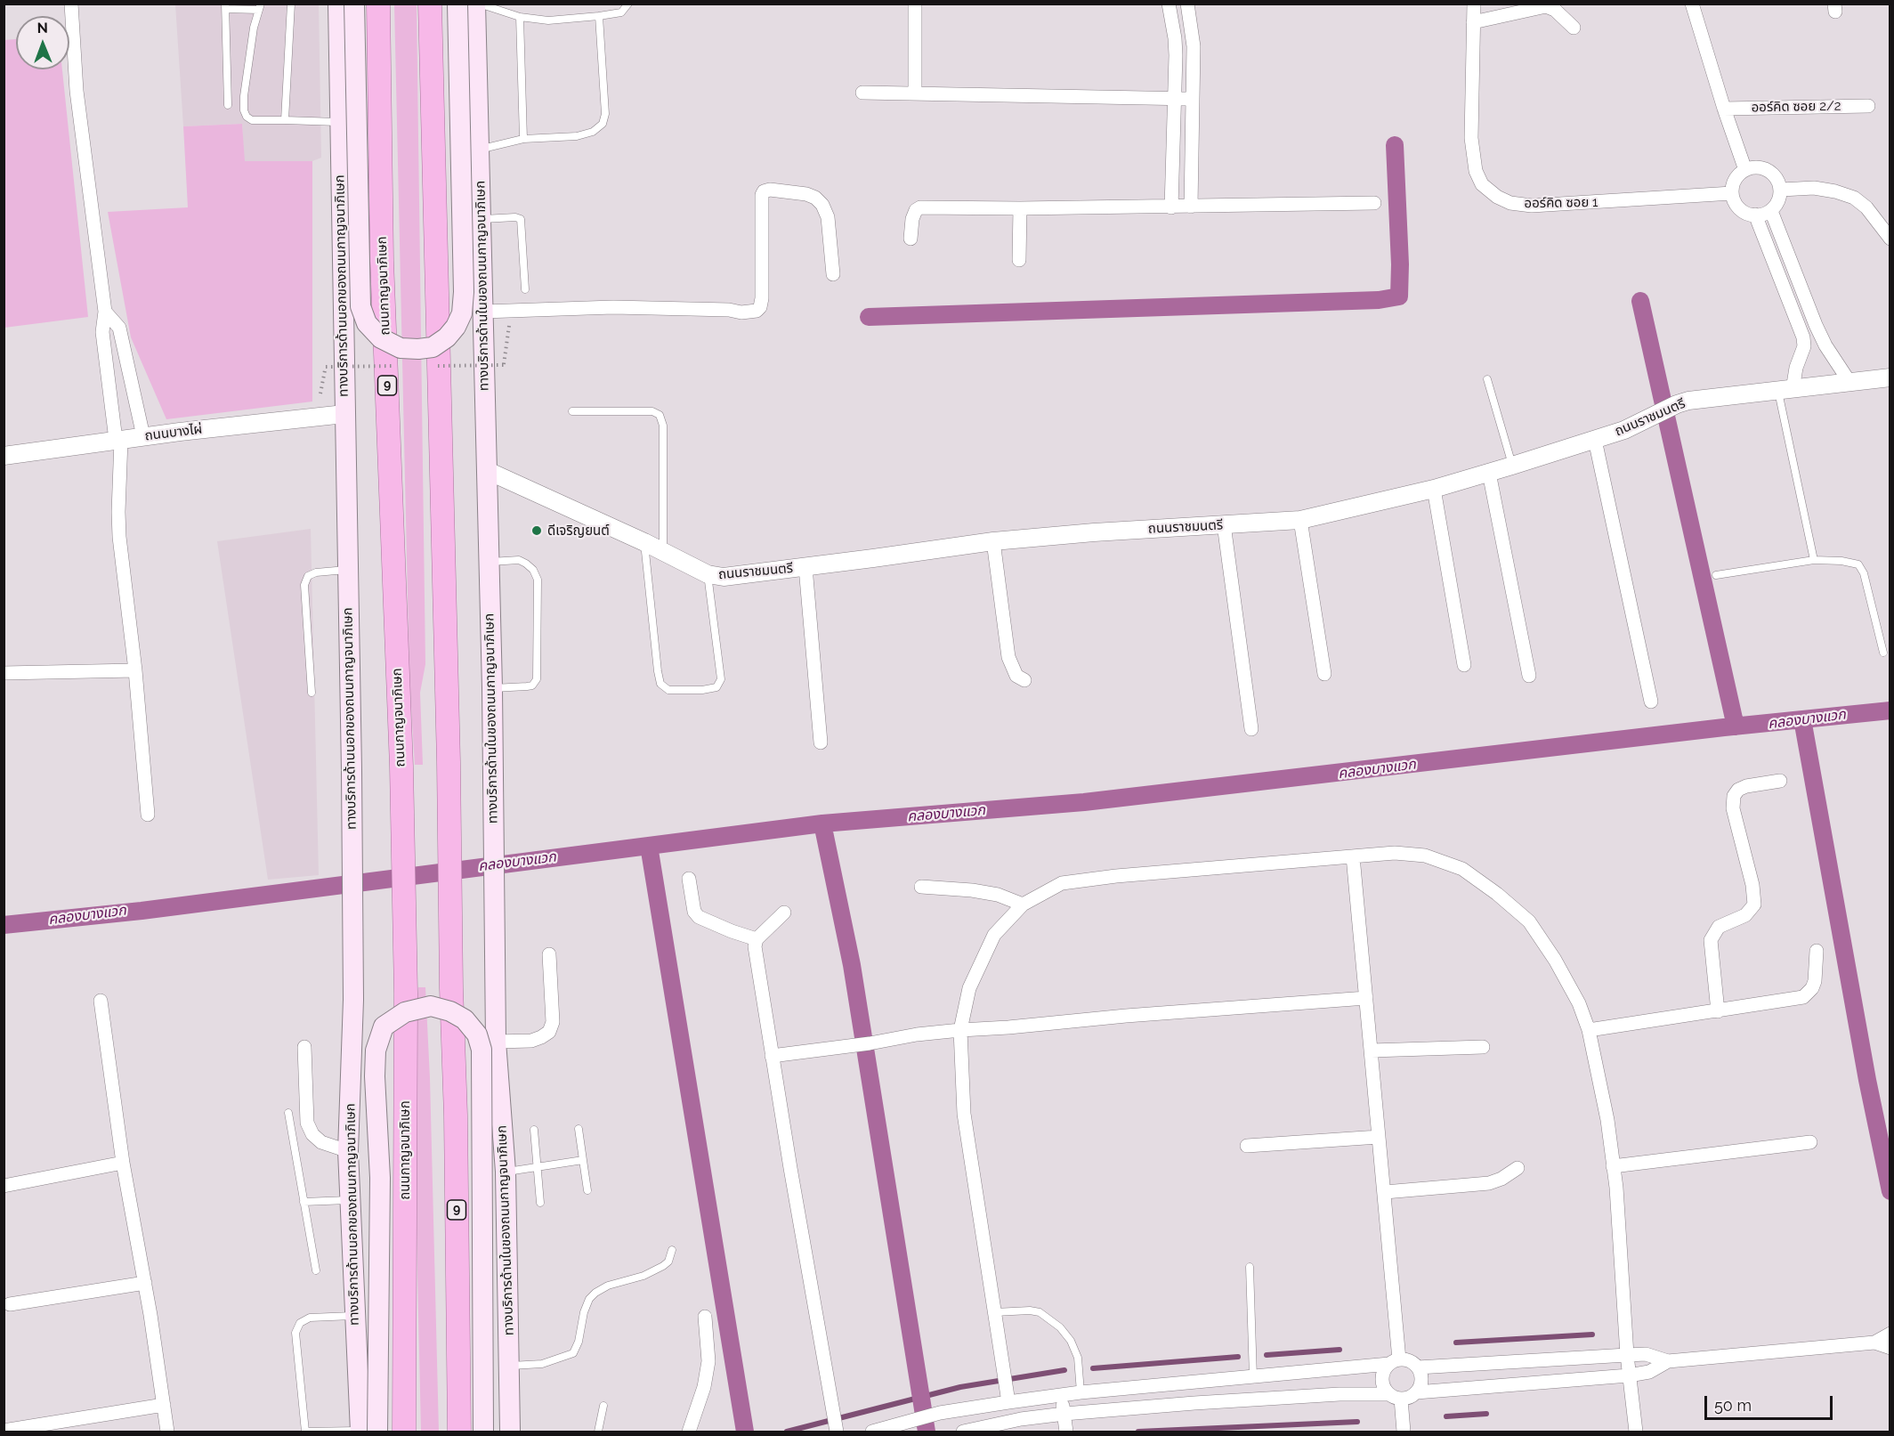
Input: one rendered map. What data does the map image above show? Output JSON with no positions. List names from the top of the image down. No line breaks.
{"streets":{"highway":["ถนนกาญจนาภิเษก","9"],"main road":["ทางบริการด้านนอกของถนนกาญจนาภิเษก","ทางบริการด้านในของถนนกาญจนาภิเษก"],"street":["ออร์คิด ซอย 2/2","ออร์คิด ซอย 1","ถนนราชมนตรี","ถนนบางไผ่"]},"crossings":[["ทางบริการด้านนอกของถนนกาญจนาภิเษก","ถนนบางไผ่"],["ทางบริการด้านในของถนนกาญจนาภิเษก","ถนนราชมนตรี"]],"water":["คลองบางแวก"],"places":["ดีเจริญยนต์"],"scale_bar":"50 m","north":"top"}
